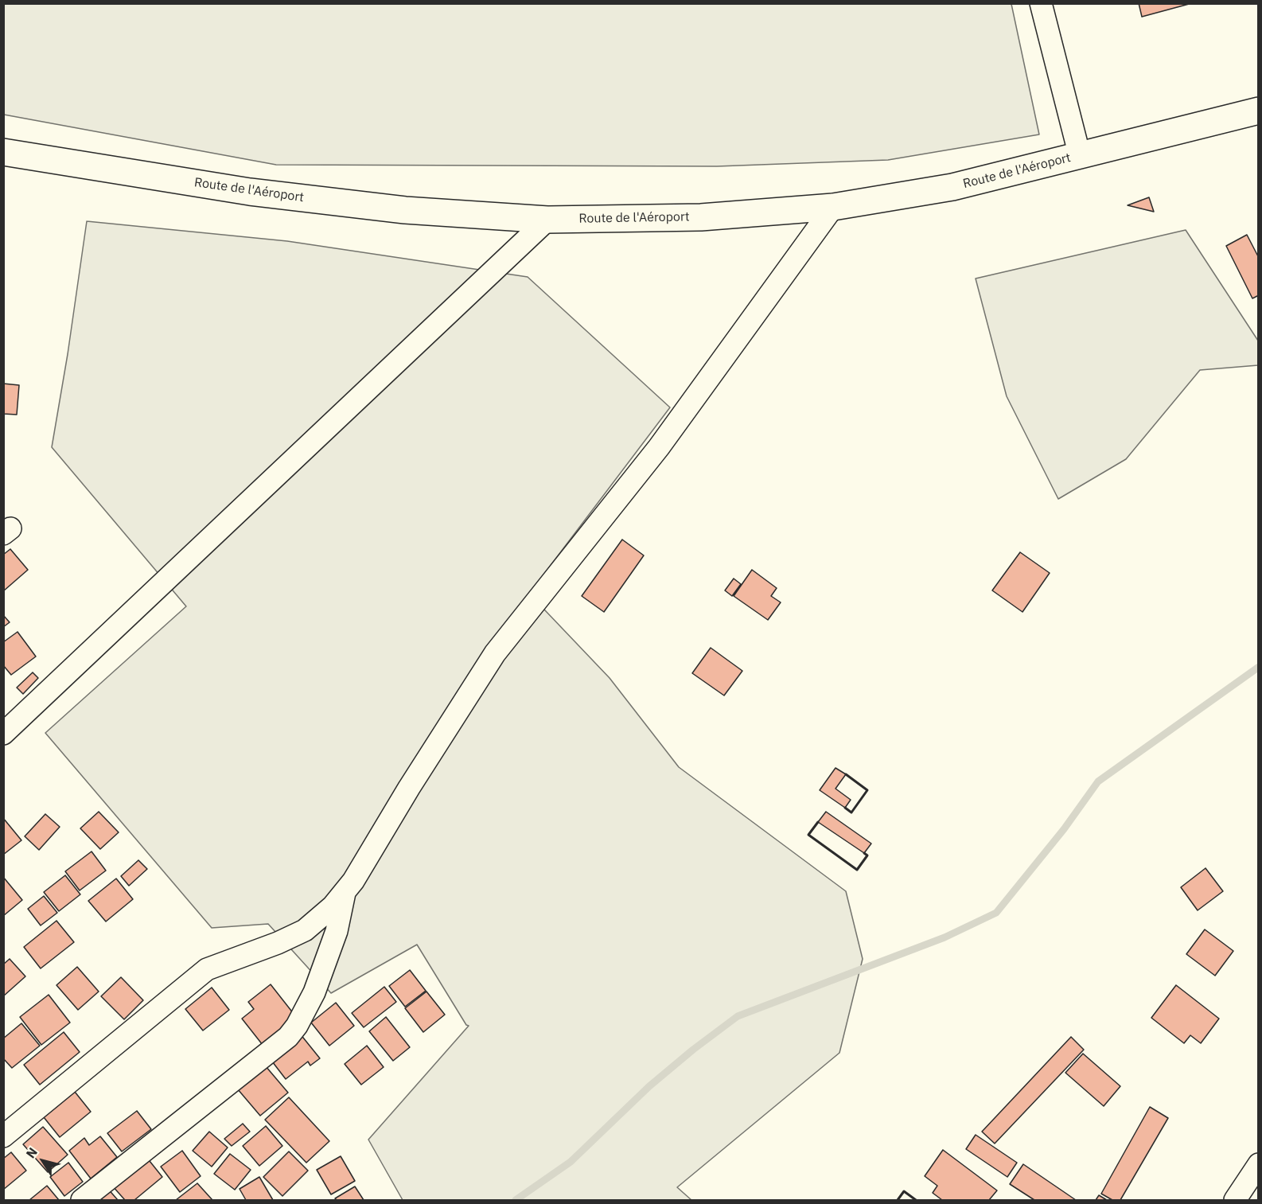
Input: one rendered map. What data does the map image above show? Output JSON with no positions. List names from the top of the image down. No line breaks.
{"streets":{"main road":["Route de l'Aéroport"]},"north":"top left"}
